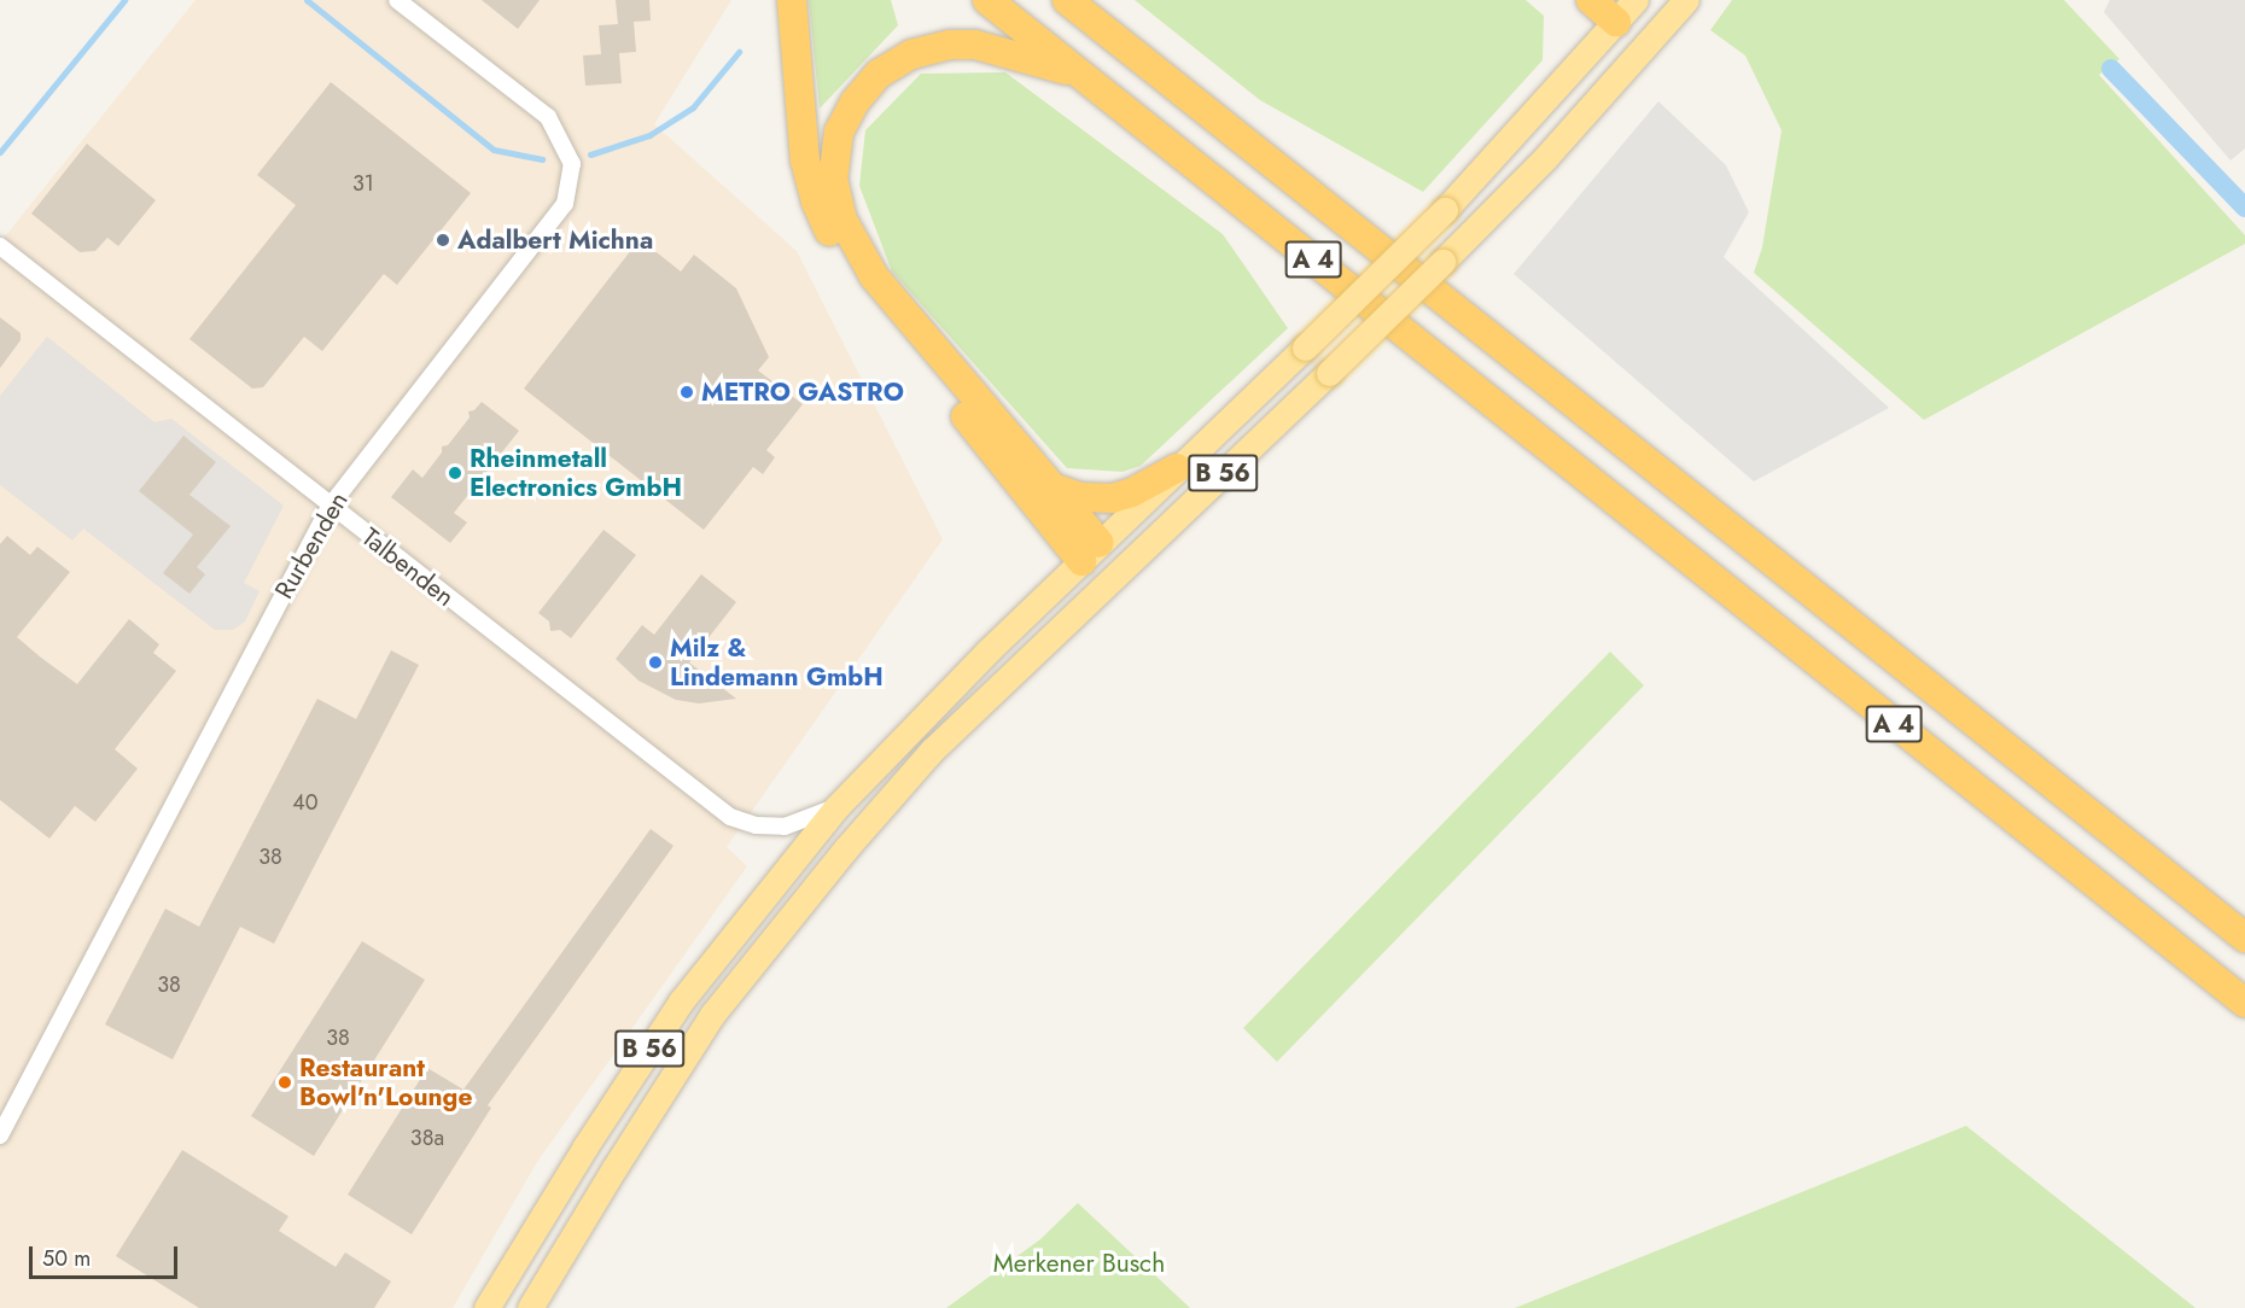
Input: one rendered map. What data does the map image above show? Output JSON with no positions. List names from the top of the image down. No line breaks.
{"streets":{"highway":["A 4"],"main road":["B 56"],"street":["Rurbenden","Talbenden"]},"crossings":[["B 56","Talbenden"],["Rurbenden","Talbenden"]],"parks":["Merkener Busch"],"places":["Adalbert Michna","METRO GASTRO","Rheinmetall Electronics GmbH","Milz & Lindemann GmbH","Restaurant Bowl'n'Lounge"],"house_numbers":["31","40","38","38","38","38a"],"scale_bar":"50 m"}
